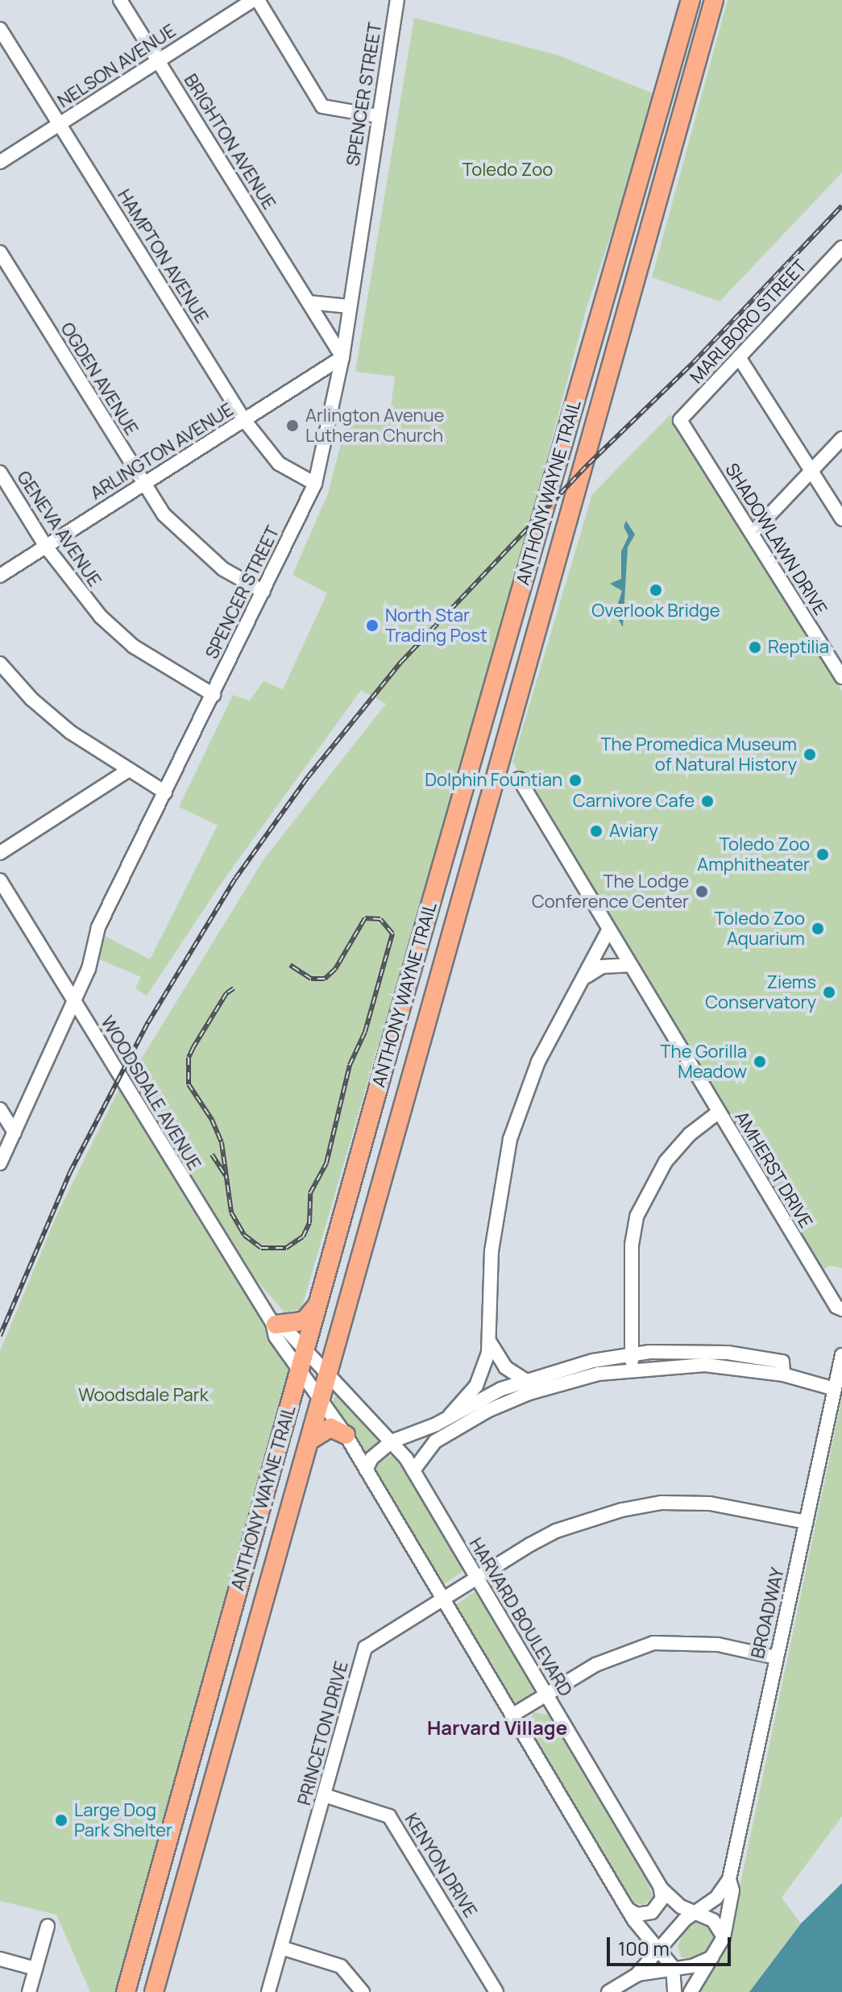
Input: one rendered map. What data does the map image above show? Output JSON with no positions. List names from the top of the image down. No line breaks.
{"streets":{"highway":["ANTHONY WAYNE TRAIL"],"street":["NELSON AVENUE","SPENCER STREET","BRIGHTON AVENUE","HAMPTON AVENUE","MARLBORO STREET","OGDEN AVENUE","ARLINGTON AVENUE","GENEVA AVENUE","SHADOWLAWN DRIVE","WOODSDALE AVENUE","AMHERST DRIVE","BROADWAY","HARVARD BOULEVARD","PRINCETON DRIVE","KENYON DRIVE"]},"crossings":[["NELSON AVENUE","BRIGHTON AVENUE"],["NELSON AVENUE","HAMPTON AVENUE"],["SPENCER STREET","BRIGHTON AVENUE"],["SPENCER STREET","HAMPTON AVENUE"],["SPENCER STREET","OGDEN AVENUE"],["SPENCER STREET","ARLINGTON AVENUE"],["SPENCER STREET","GENEVA AVENUE"],["SPENCER STREET","WOODSDALE AVENUE"],["BRIGHTON AVENUE","ARLINGTON AVENUE"],["HAMPTON AVENUE","ARLINGTON AVENUE"],["MARLBORO STREET","SHADOWLAWN DRIVE"],["OGDEN AVENUE","ARLINGTON AVENUE"],["ARLINGTON AVENUE","GENEVA AVENUE"],["ANTHONY WAYNE TRAIL","WOODSDALE AVENUE"],["ANTHONY WAYNE TRAIL","HARVARD BOULEVARD"],["WOODSDALE AVENUE","HARVARD BOULEVARD"],["BROADWAY","HARVARD BOULEVARD"],["BROADWAY","PRINCETON DRIVE"],["HARVARD BOULEVARD","PRINCETON DRIVE"],["PRINCETON DRIVE","KENYON DRIVE"]],"districts":["Harvard Village"],"parks":["Toledo Zoo","Woodsdale Park"],"places":["Arlington Avenue Lutheran Church","Overlook Bridge","North Star Trading Post","Reptilia","The Promedica Museum of Natural History","Dolphin Fountian","Carnivore Cafe","Aviary","Toledo Zoo Amphitheater","The Lodge Conference Center","Toledo Zoo Aquarium","Ziems Conservatory","The Gorilla Meadow","Large Dog Park Shelter"],"scale_bar":"100 m"}
